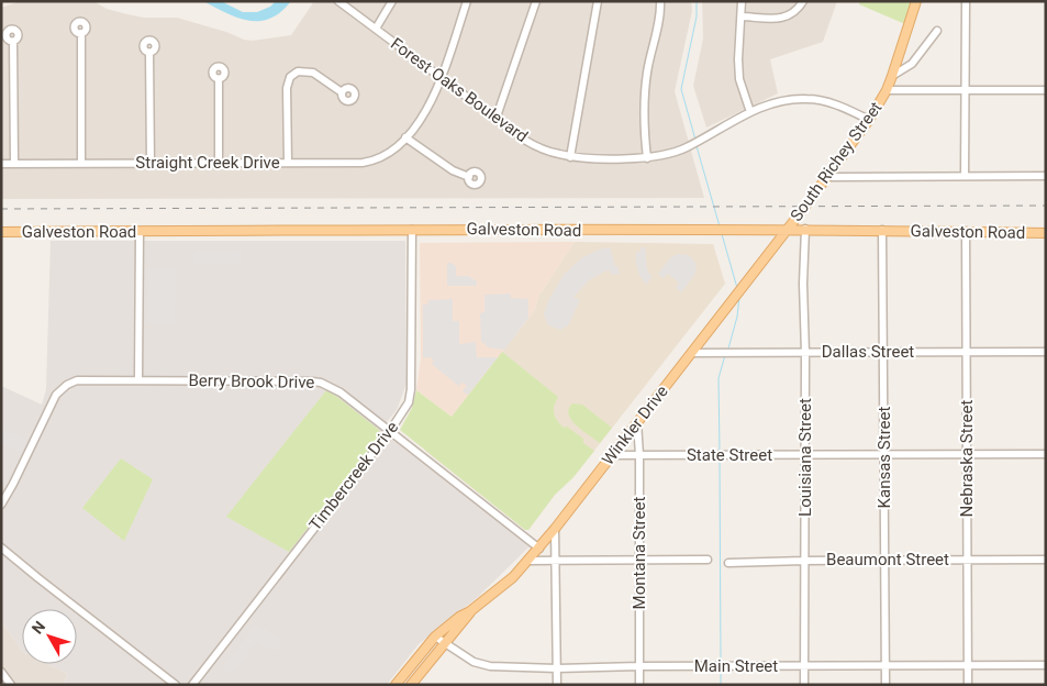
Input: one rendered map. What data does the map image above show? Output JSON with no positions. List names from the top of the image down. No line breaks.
{"streets":{"main road":["South Richey Street","Galveston Road","Winkler Drive"],"street":["Forest Oaks Boulevard","Straight Creek Drive","Dallas Street","Berry Brook Drive","State Street","Louisiana Street","Kansas Street","Nebraska Street","Timbercreek Drive","Montana Street","Beaumont Street","Main Street"]},"crossings":[["Forest Oaks Boulevard","South Richey Street"],["Forest Oaks Boulevard","Straight Creek Drive"],["South Richey Street","Galveston Road"],["South Richey Street","Winkler Drive"],["Galveston Road","Winkler Drive"],["Galveston Road","Louisiana Street"],["Galveston Road","Kansas Street"],["Galveston Road","Nebraska Street"],["Galveston Road","Timbercreek Drive"],["Dallas Street","Winkler Drive"],["Dallas Street","Louisiana Street"],["Dallas Street","Kansas Street"],["Dallas Street","Nebraska Street"],["Berry Brook Drive","Winkler Drive"],["Berry Brook Drive","Timbercreek Drive"],["Winkler Drive","State Street"],["Winkler Drive","Montana Street"],["Winkler Drive","Main Street"],["State Street","Louisiana Street"],["State Street","Kansas Street"],["State Street","Nebraska Street"],["State Street","Montana Street"],["Louisiana Street","Beaumont Street"],["Louisiana Street","Main Street"],["Kansas Street","Beaumont Street"],["Kansas Street","Main Street"],["Nebraska Street","Beaumont Street"],["Nebraska Street","Main Street"],["Montana Street","Main Street"]],"north":"top left"}
